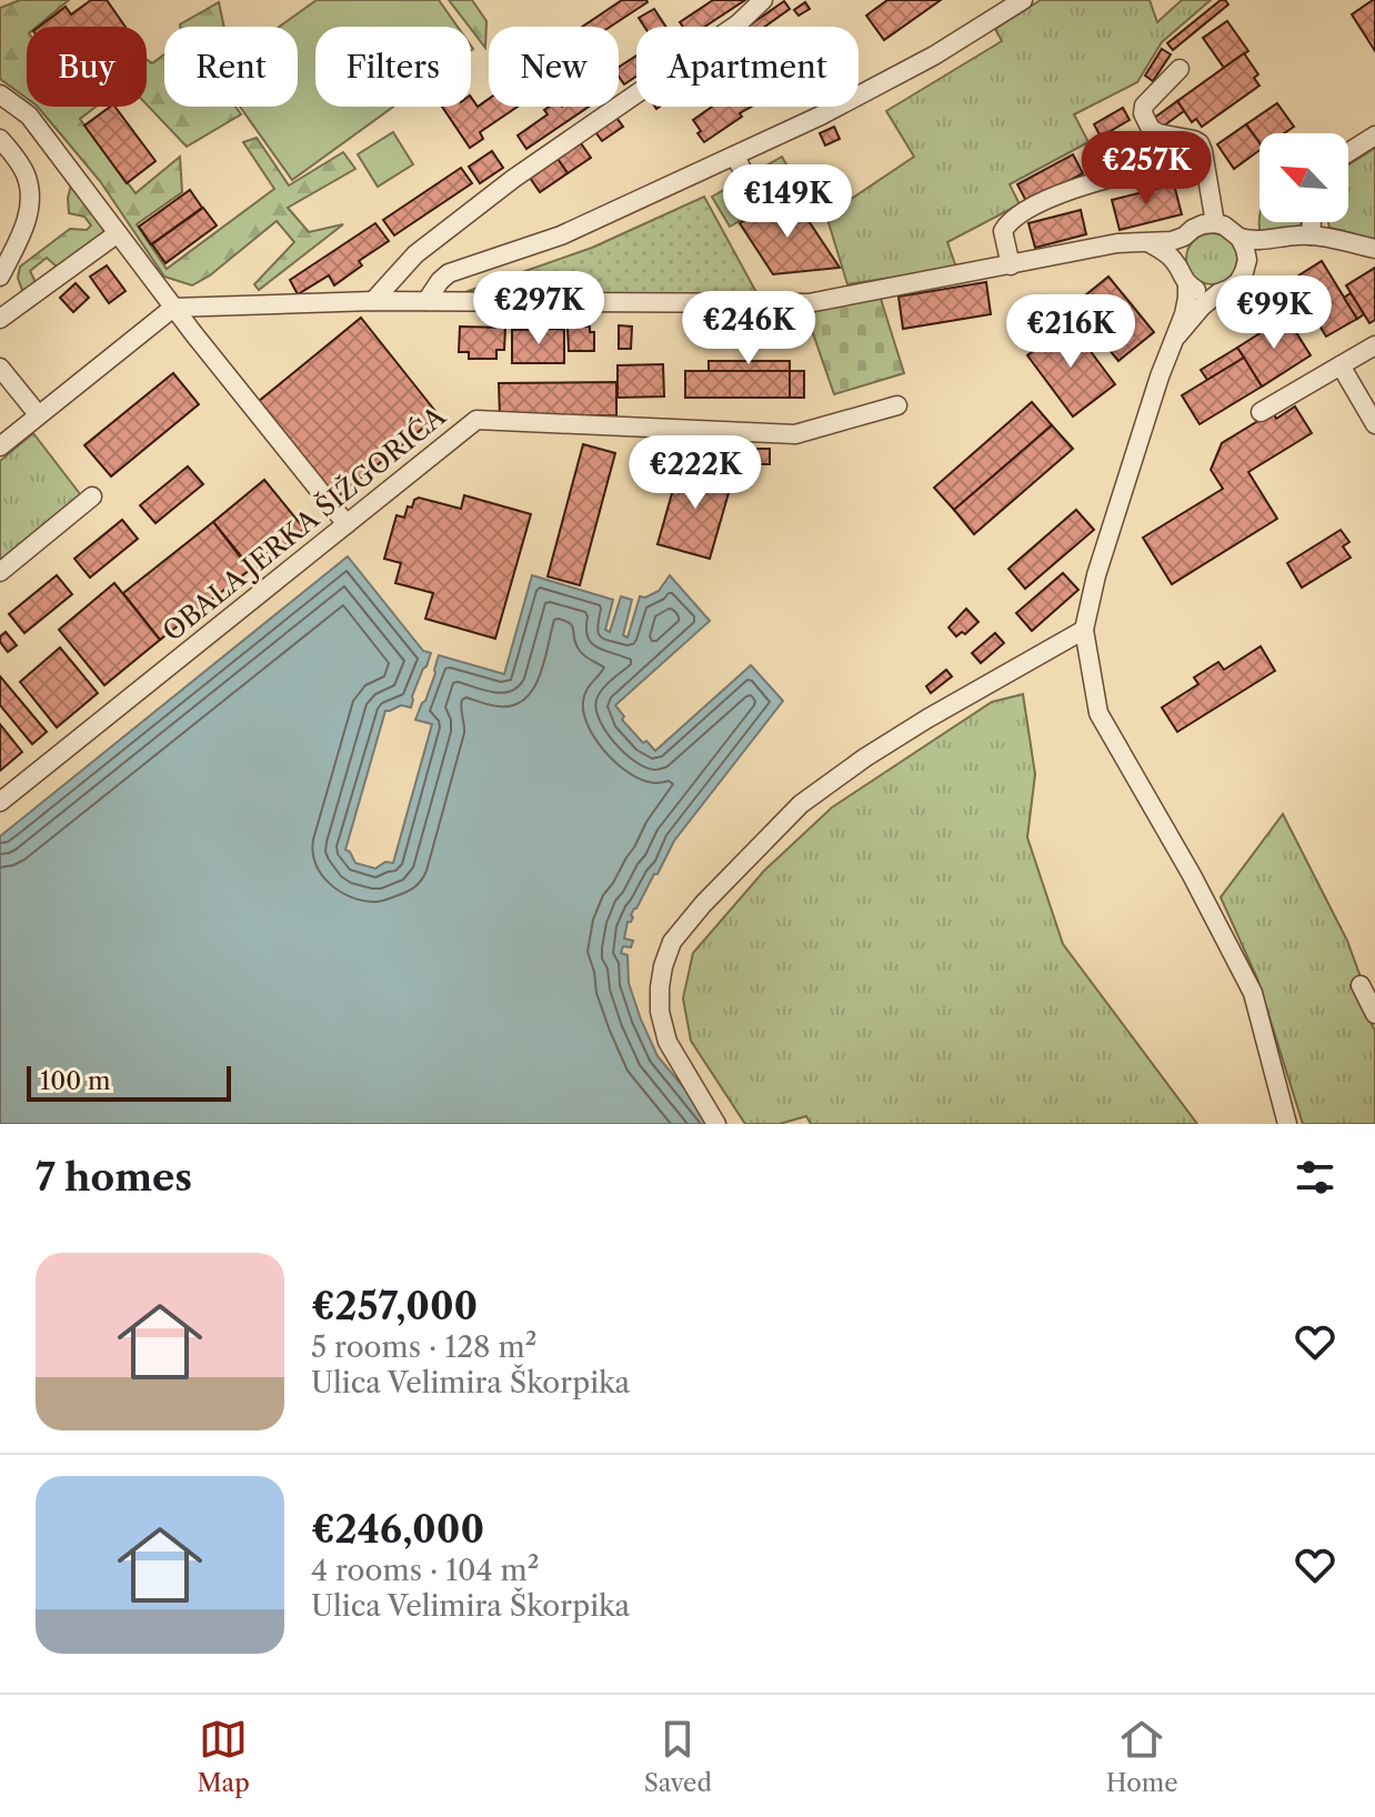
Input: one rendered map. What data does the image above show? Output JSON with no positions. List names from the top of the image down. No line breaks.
{"streets":{"street":["OBALA JERKA ŠIŽGORIĆA"]},"scale_bar":"100 m","north":"top left","page":{"chip":["Buy","Rent","Filters","New","Apartment"],"price":["€257K","€149K","€297K","€99K","€246K","€216K","€222K"],"scale":"100 m","heading":"7 homes","list":[{"name":"€257,000","note":"5 rooms · 128 m² · Ulica Velimira Škorpika"},{"name":"€246,000","note":"4 rooms · 104 m² · Ulica Velimira Škorpika"}],"tabs":["Map","Saved","Home"]}}
